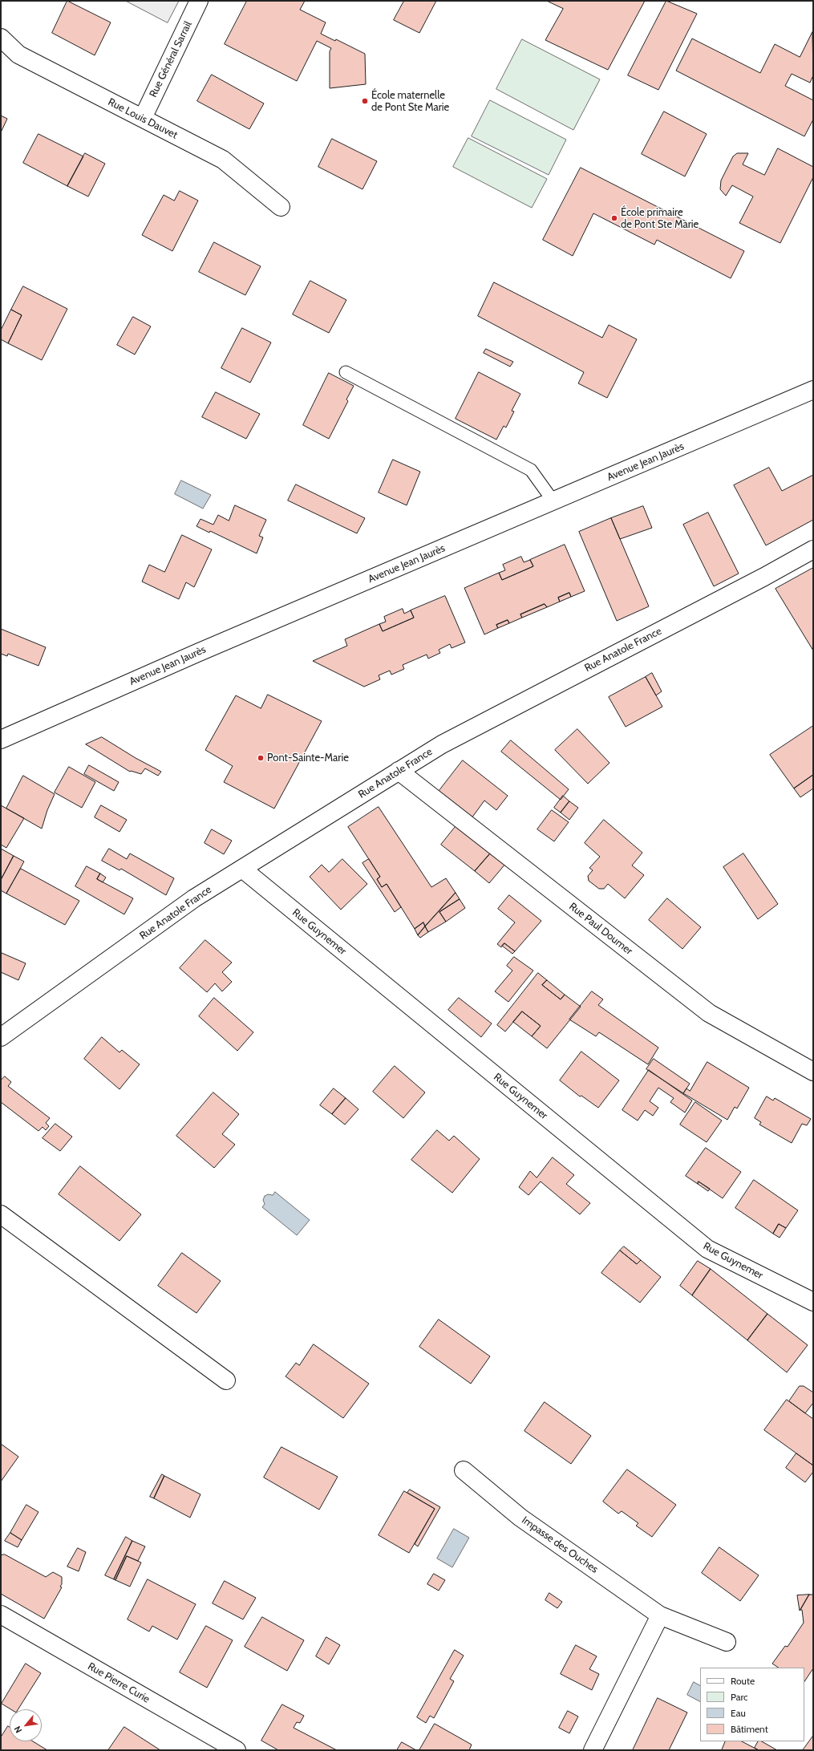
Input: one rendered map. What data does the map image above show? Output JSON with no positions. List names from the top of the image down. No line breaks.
{"streets":{"street":["Rue Général Sarrail","Rue Louis Dauvet","Avenue Jean Jaurès","Rue Anatole France","Rue Paul Doumer","Rue Guynemer","Impasse des Ouches","Rue Pierre Curie"]},"crossings":[["Rue Général Sarrail","Rue Louis Dauvet"],["Rue Anatole France","Rue Paul Doumer"],["Rue Anatole France","Rue Guynemer"]],"places":["École maternelle de Pont Ste Marie","École primaire de Pont Ste Marie","Pont-Sainte-Marie"],"legend":["Route","Parc","Eau","Bâtiment"],"north":"bottom left"}
